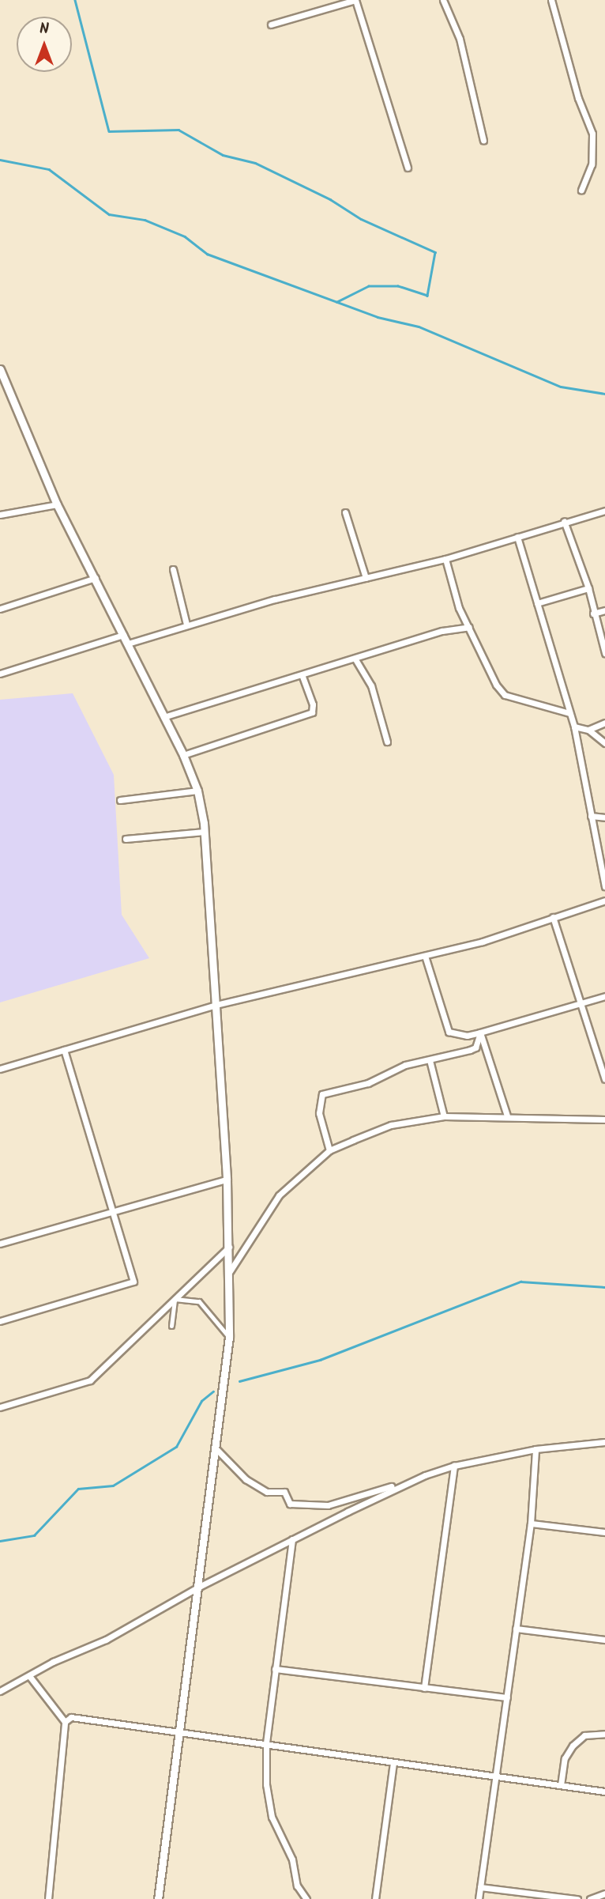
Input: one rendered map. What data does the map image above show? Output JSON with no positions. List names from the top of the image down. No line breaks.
{"north":"top"}
